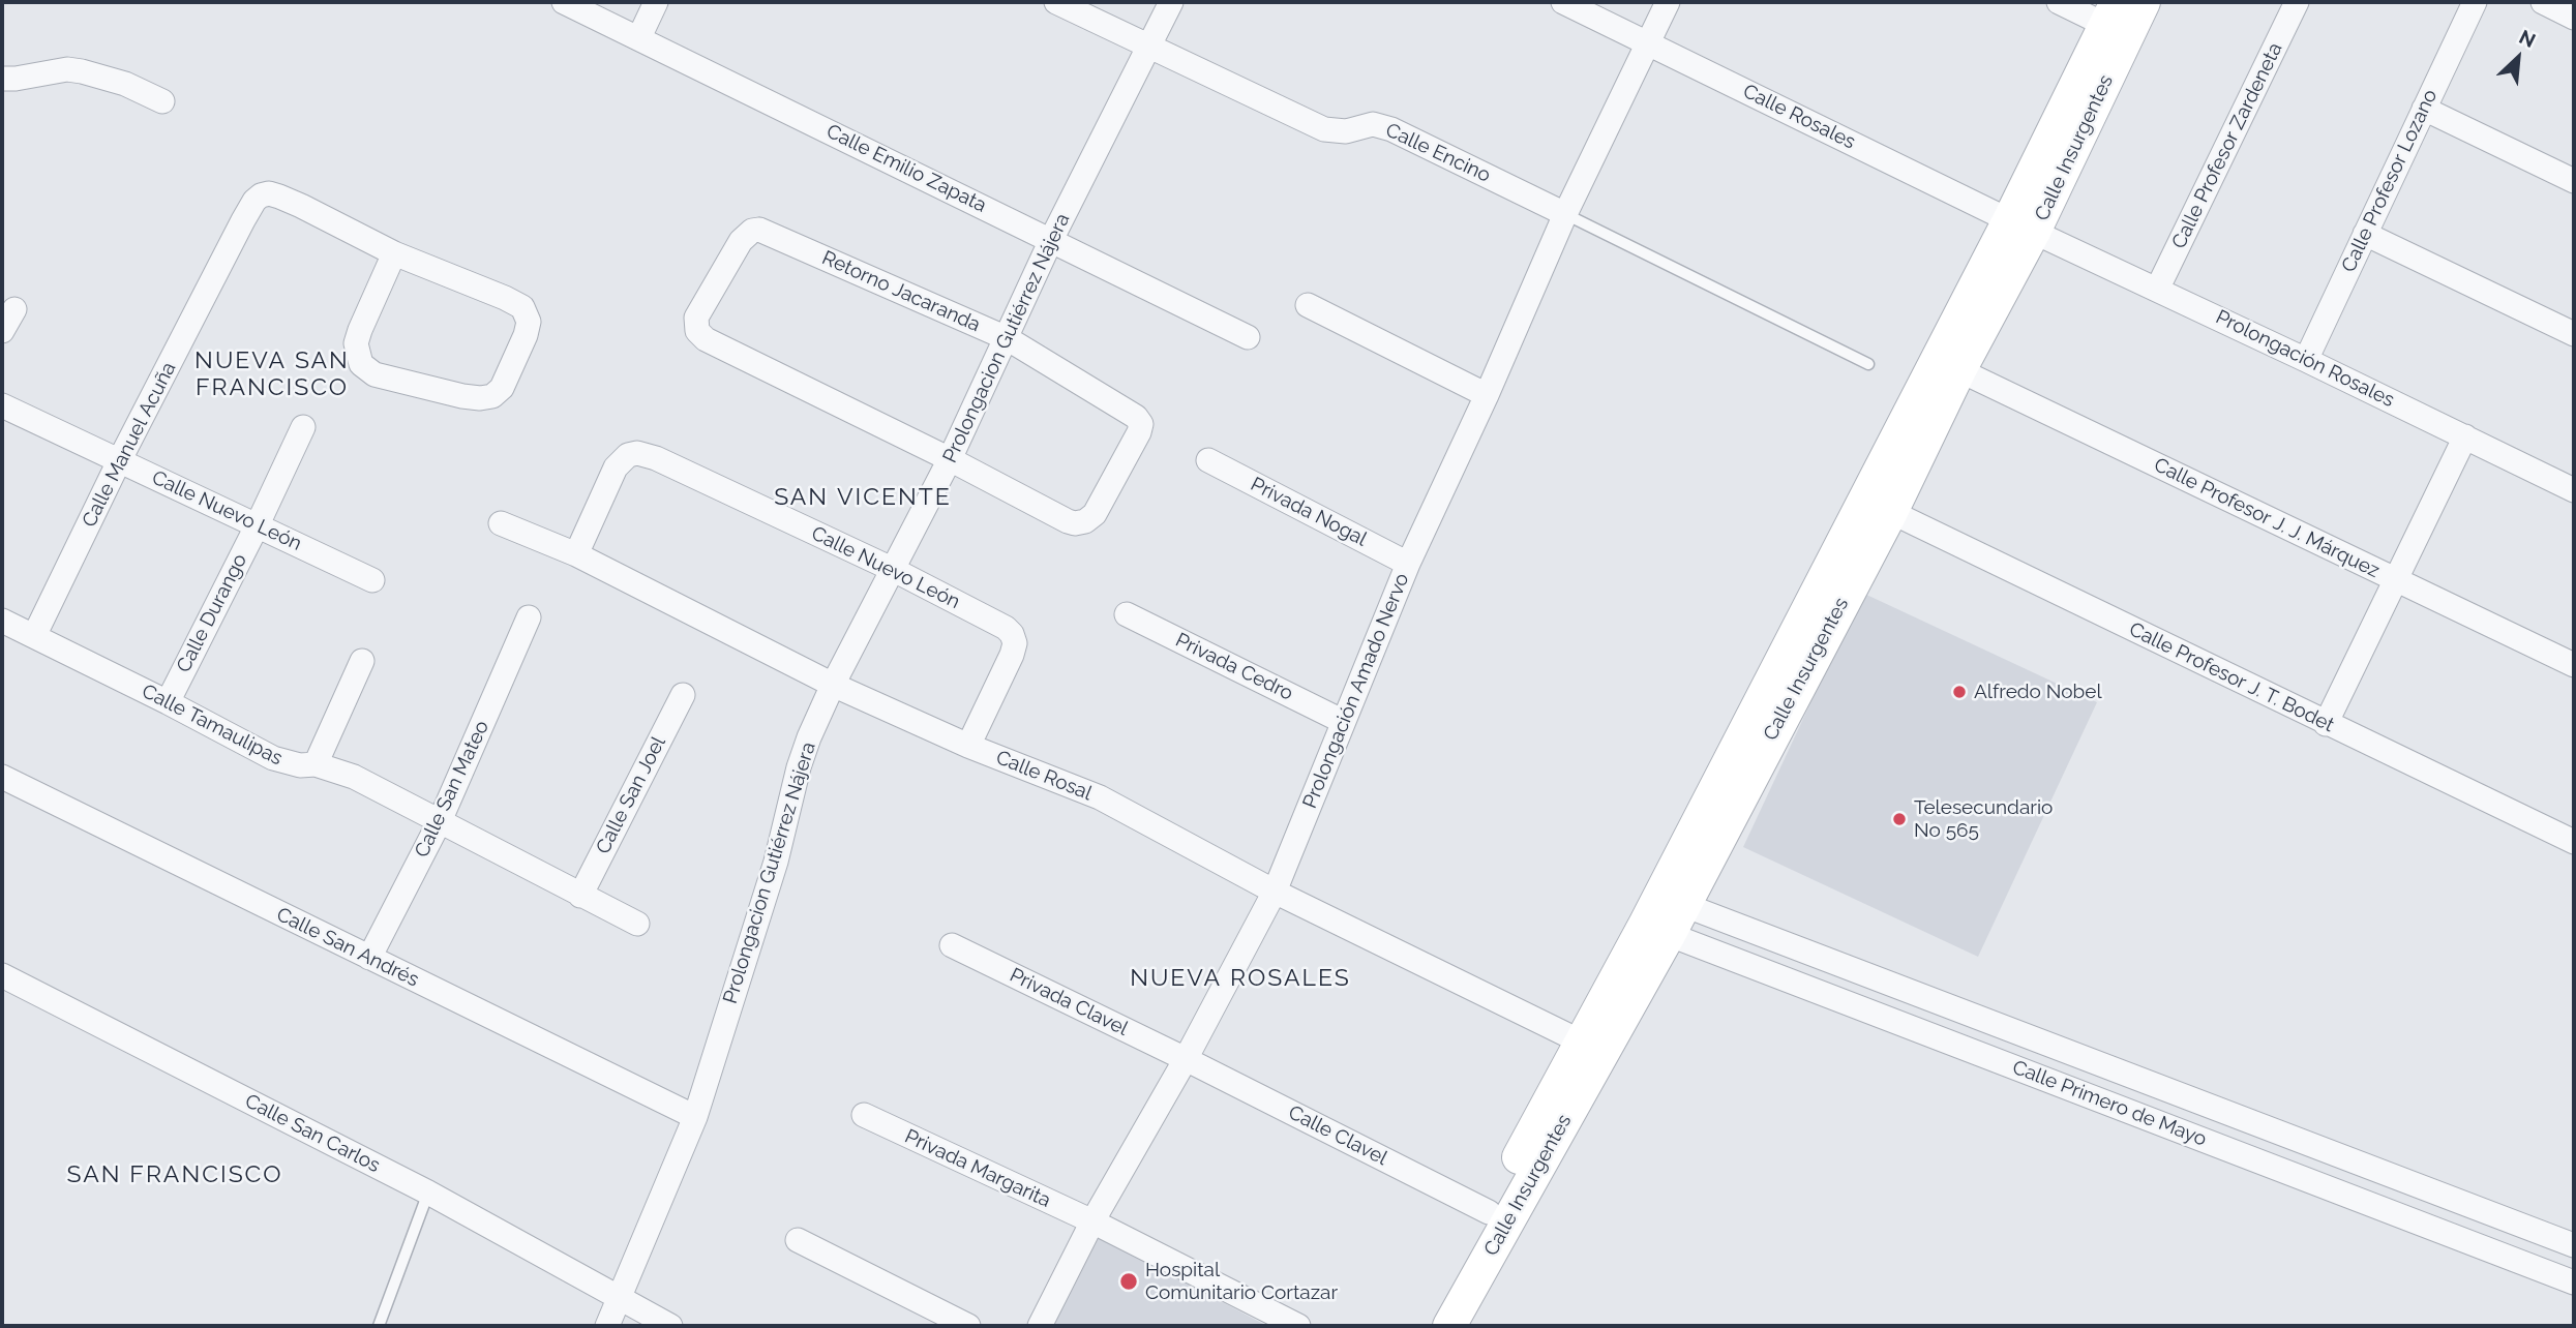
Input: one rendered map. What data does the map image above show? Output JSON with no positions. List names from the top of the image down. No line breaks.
{"streets":{"main road":["Calle Insurgentes"],"street":["Calle Rosales","Calle Profesor Zardeneta","Calle Encino","Calle Emilio Zapata","Calle Profesor Lozano","Retorno Jacaranda","Prolongacion Gutiérrez Nájera","Prolongación Rosales","Calle Manuel Acuña","Calle Nuevo León","Privada Nogal","Calle Profesor J. J. Márquez","Calle Durango","Privada Cedro","Calle Profesor J. T. Bodet","Prolongación Amado Nervo","Calle Tamaulipas","Calle Rosal","Calle San Mateo","Calle San Joel","Calle San Andrés","Privada Clavel","Calle Primero de Mayo","Calle San Carlos","Calle Clavel","Privada Margarita"]},"crossings":[["Calle Rosales","Calle Insurgentes"],["Calle Rosales","Prolongación Rosales"],["Calle Rosales","Prolongación Amado Nervo"],["Calle Profesor Zardeneta","Prolongación Rosales"],["Calle Insurgentes","Prolongación Rosales"],["Calle Insurgentes","Calle Profesor J. J. Márquez"],["Calle Insurgentes","Calle Profesor J. T. Bodet"],["Calle Insurgentes","Calle Rosal"],["Calle Insurgentes","Calle Primero de Mayo"],["Calle Insurgentes","Calle Clavel"],["Calle Encino","Prolongacion Gutiérrez Nájera"],["Calle Encino","Prolongación Amado Nervo"],["Calle Emilio Zapata","Prolongacion Gutiérrez Nájera"],["Calle Profesor Lozano","Prolongación Rosales"],["Retorno Jacaranda","Prolongacion Gutiérrez Nájera"],["Prolongacion Gutiérrez Nájera","Calle Nuevo León"],["Prolongacion Gutiérrez Nájera","Calle Rosal"],["Prolongacion Gutiérrez Nájera","Calle San Andrés"],["Prolongacion Gutiérrez Nájera","Calle San Carlos"],["Calle Manuel Acuña","Calle Nuevo León"],["Calle Manuel Acuña","Calle Tamaulipas"],["Calle Nuevo León","Calle Durango"],["Calle Nuevo León","Calle Rosal"],["Privada Nogal","Prolongación Amado Nervo"],["Calle Durango","Calle Tamaulipas"],["Privada Cedro","Prolongación Amado Nervo"],["Prolongación Amado Nervo","Calle Rosal"],["Prolongación Amado Nervo","Privada Clavel"],["Prolongación Amado Nervo","Calle Clavel"],["Prolongación Amado Nervo","Privada Margarita"],["Calle Tamaulipas","Calle San Mateo"],["Calle Tamaulipas","Calle San Joel"],["Calle San Mateo","Calle San Andrés"],["Privada Clavel","Calle Clavel"]],"districts":["NUEVA SAN FRANCISCO","SAN VICENTE","NUEVA ROSALES","SAN FRANCISCO"],"places":["Alfredo Nobel","Telesecundario No 565","Hospital Comunitario Cortazar"],"north":"top right"}
